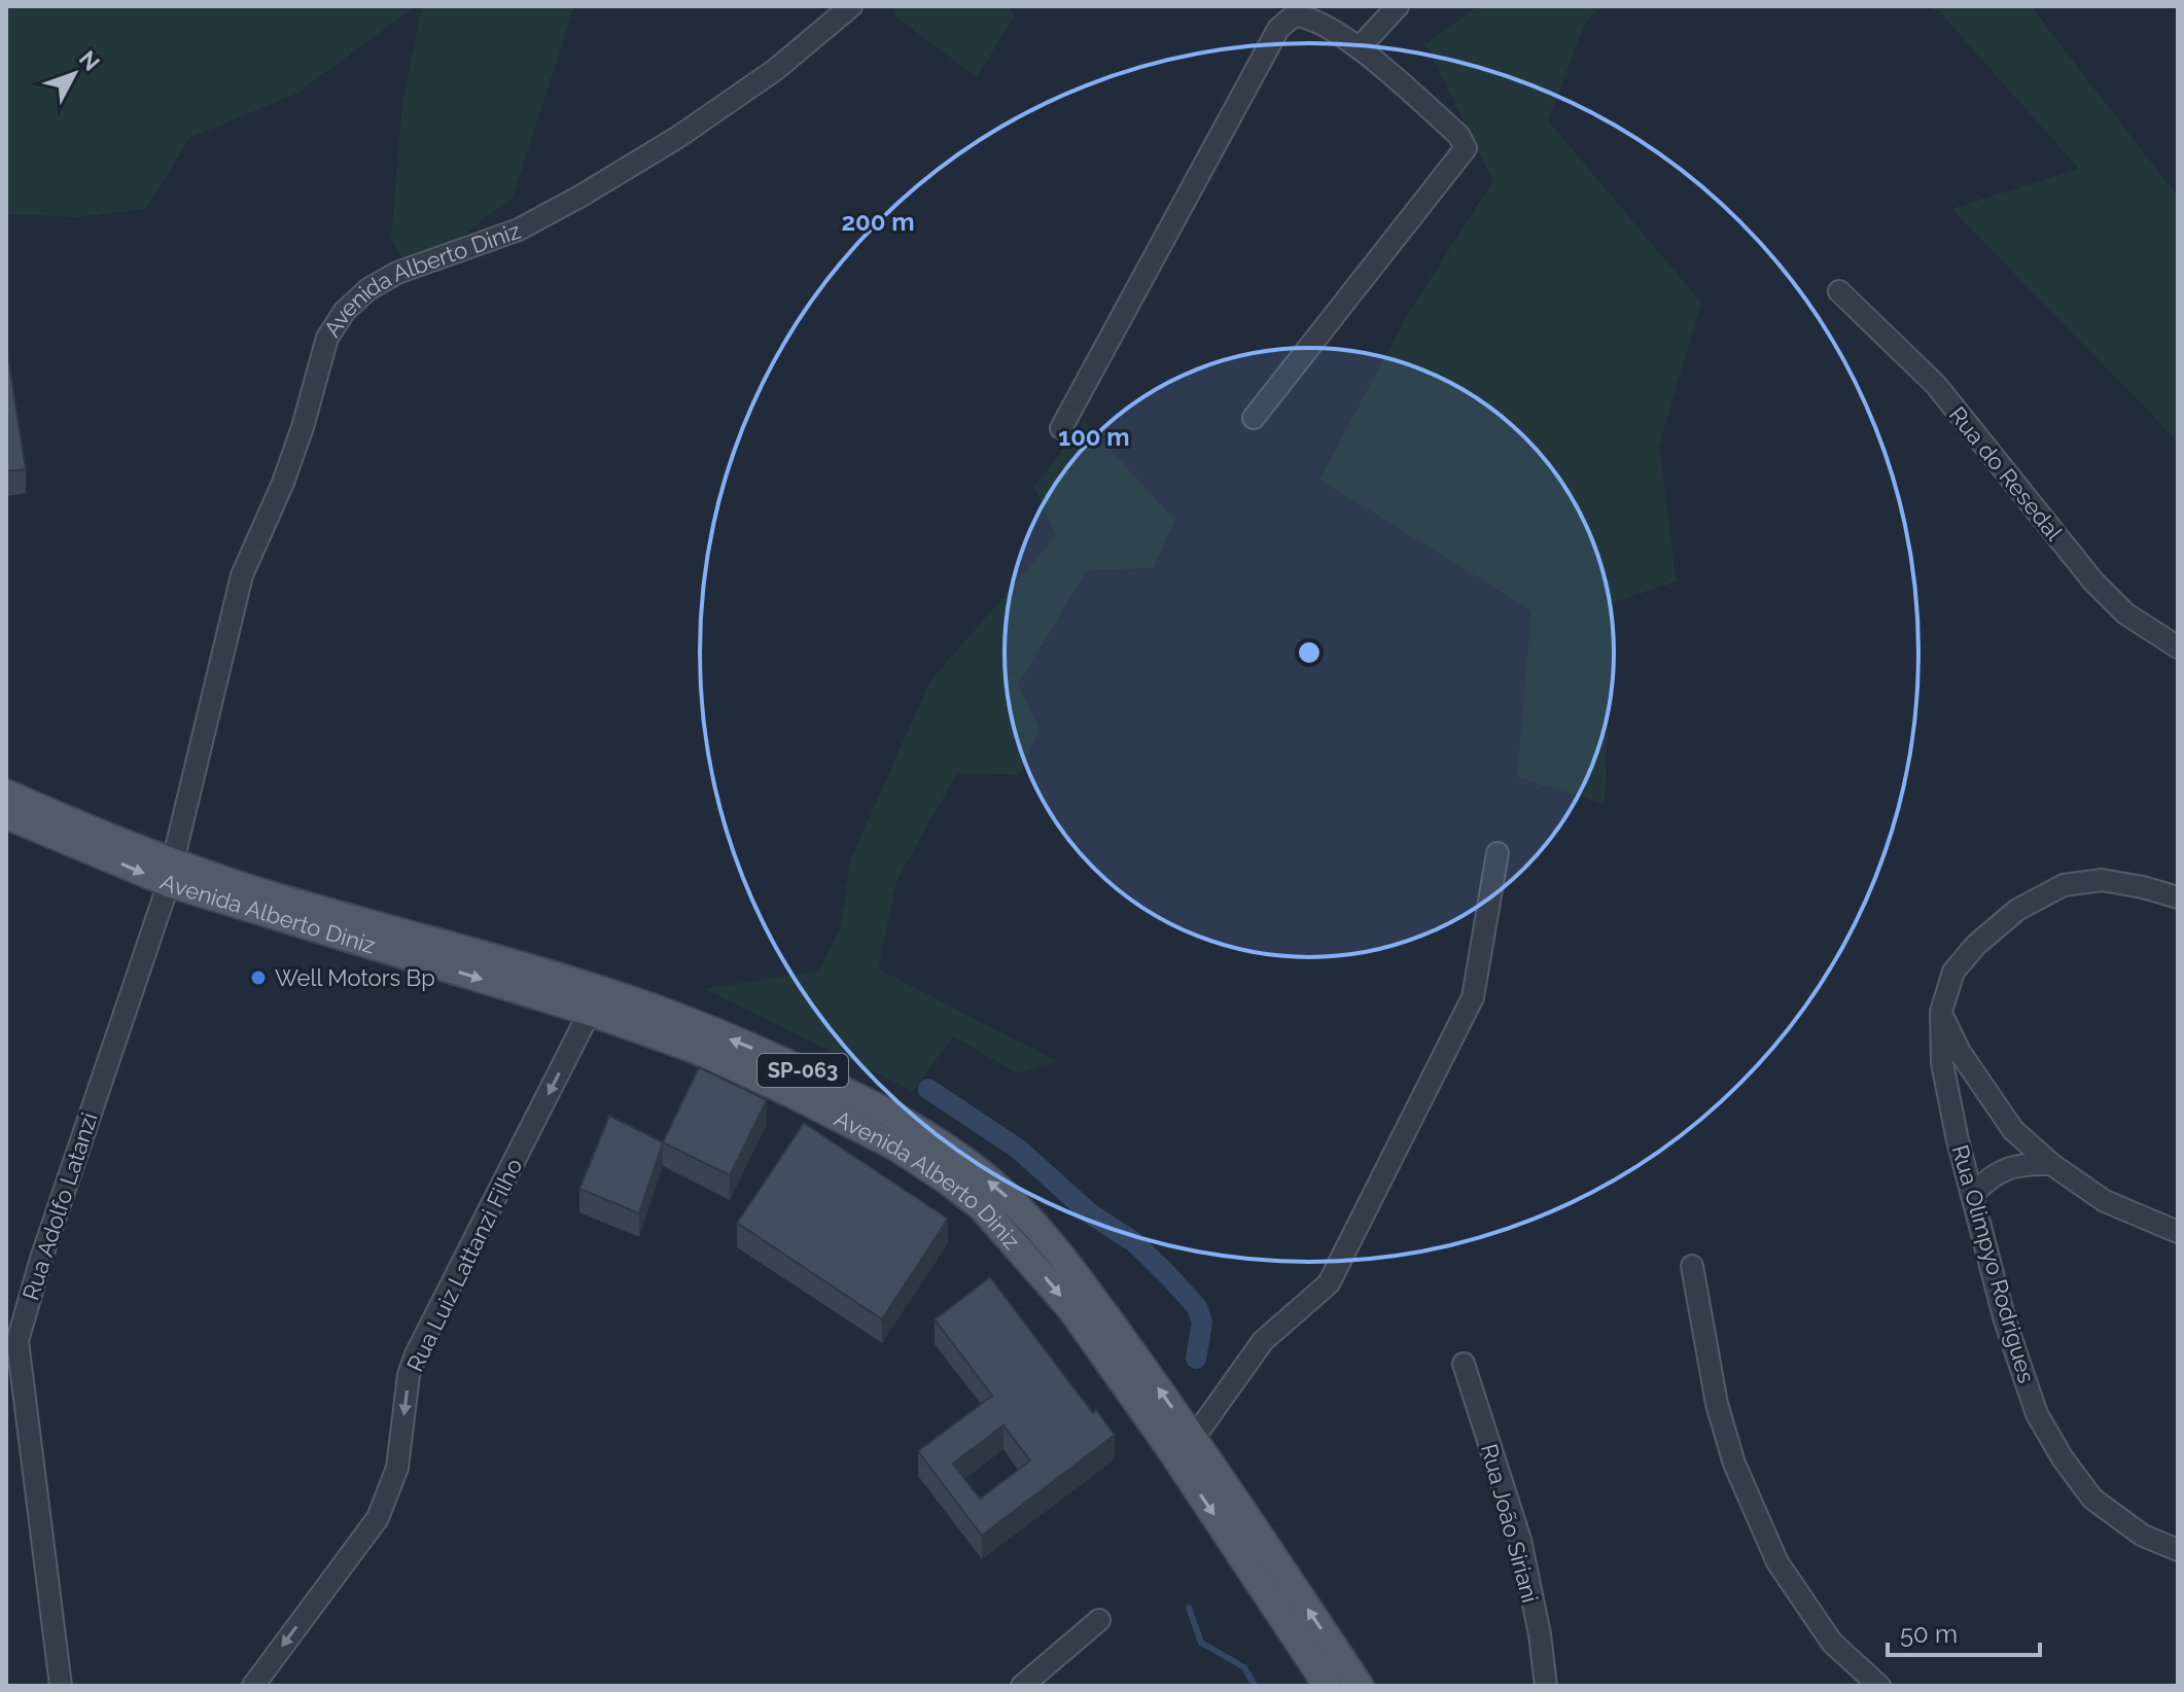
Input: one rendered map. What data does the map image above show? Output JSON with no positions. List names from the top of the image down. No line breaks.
{"streets":{"main road":["Avenida Alberto Diniz","SP-063"],"street":["Rua do Resedal","Rua Adolfo Latanzi","Rua Olimpyo Rodrigues","Rua Luiz Lattanzi Filho","Rua João Siriani"]},"crossings":[["Avenida Alberto Diniz","Rua Adolfo Latanzi"],["Avenida Alberto Diniz","Rua Luiz Lattanzi Filho"]],"one_way":["Rua Luiz Lattanzi Filho"],"places":["Well Motors Bp"],"scale_bar":"50 m","north":"top right","rings":["200 m","100 m"]}
